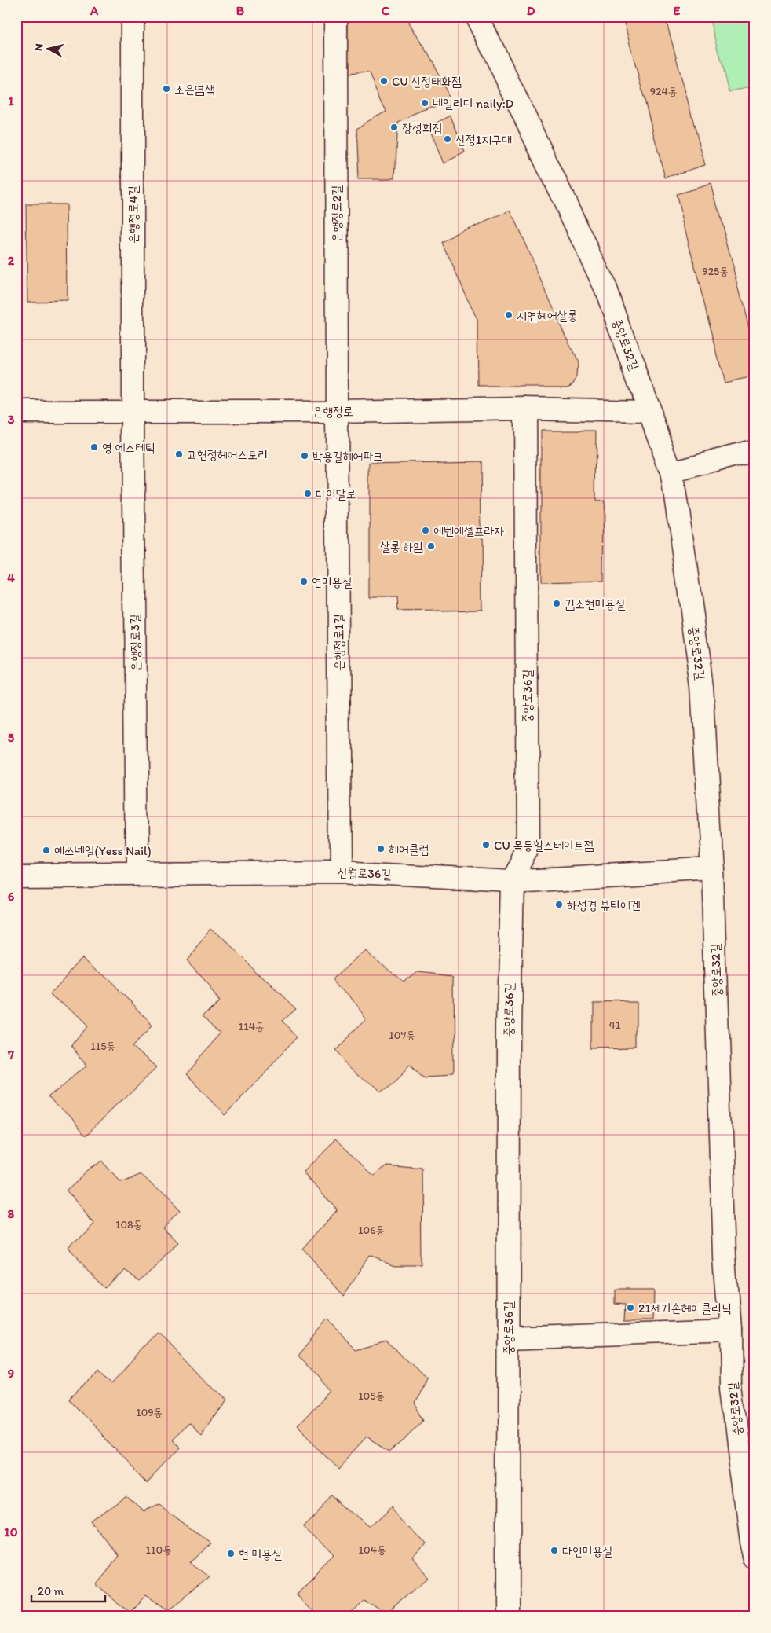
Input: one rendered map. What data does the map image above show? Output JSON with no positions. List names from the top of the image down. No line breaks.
{"streets":{"street":["은행정로2길","은행정로4길","중앙로32길","은행정로","은행정로1길","은행정로3길","중앙로36길","신월로36길"]},"crossings":[["은행정로2길","은행정로"],["은행정로2길","은행정로1길"],["은행정로4길","은행정로"],["은행정로4길","은행정로3길"],["중앙로32길","은행정로"],["중앙로32길","신월로36길"],["은행정로","은행정로1길"],["은행정로","은행정로3길"],["은행정로","중앙로36길"],["은행정로1길","신월로36길"],["은행정로3길","신월로36길"],["중앙로36길","신월로36길"]],"places":["CU 신정태화점","조은염색","네일리디 naily:D","장성회집","신정1지구대","시연헤어살롱","영 에스테틱","고현정헤어스토리","박용길헤어파크","다이달로","에벤에셀프라자","살롱 하임","연미용실","김소현미용실","CU 목동힐스테이트점","헤어클럽","예쓰네일(Yess Nail)","하성경 뷰티어겐","21세기손헤어클리닉","다인미용실","현 미용실"],"house_numbers":["924동","925동","41","114동","107동","115동","108동","106동","105동","109동","110동","104동"],"scale_bar":"20 m","north":"left","grid":{"columns":["A","B","C","D","E"],"rows":["1","2","3","4","5","6","7","8","9","10"]}}
